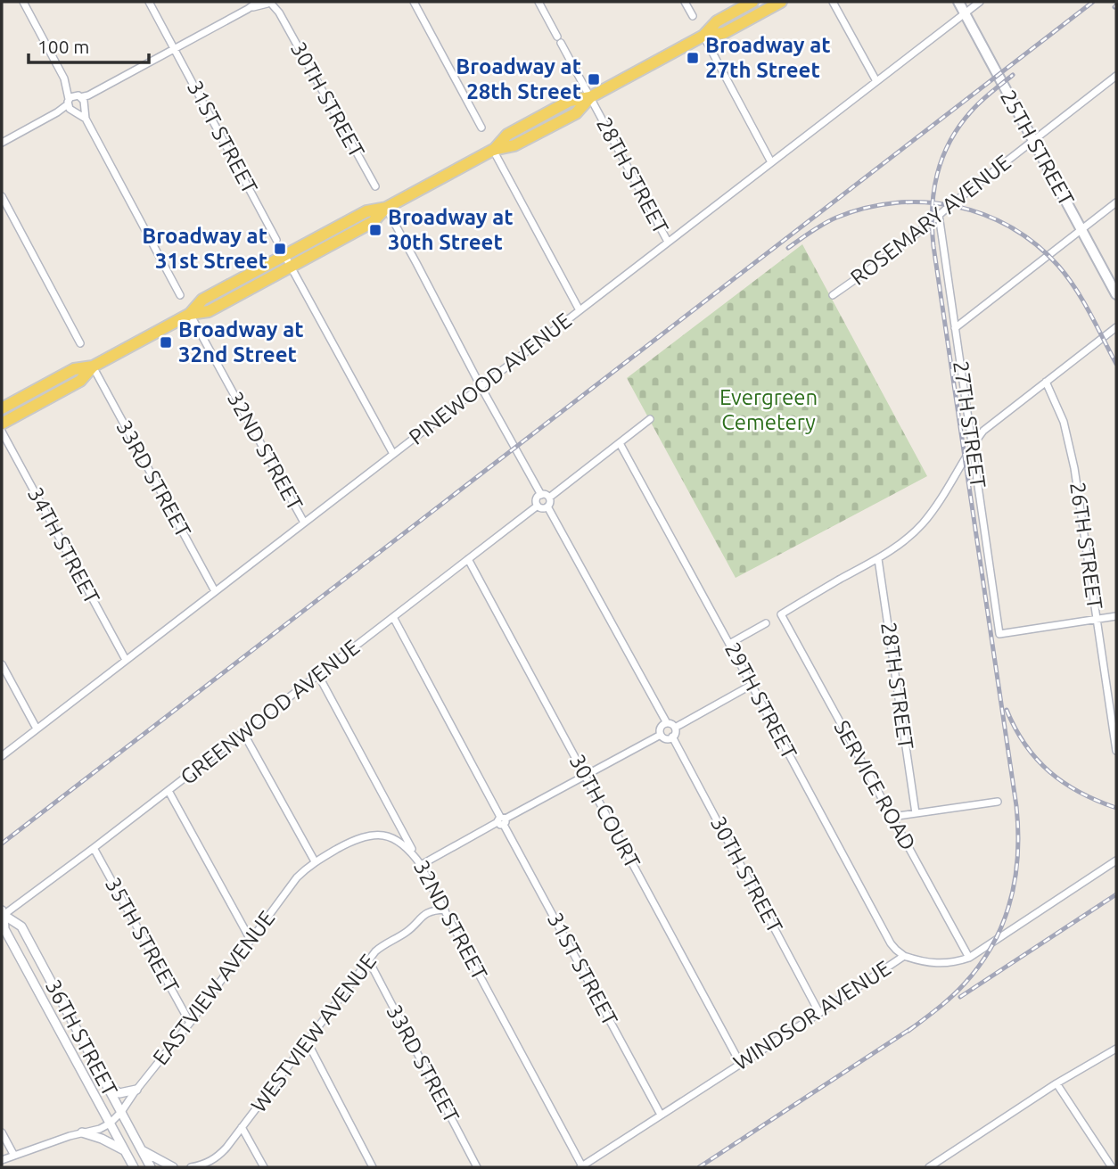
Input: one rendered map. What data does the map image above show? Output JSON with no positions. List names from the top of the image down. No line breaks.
{"streets":{"main road":["25TH STREET"],"street":["30TH STREET","31ST STREET","28TH STREET","ROSEMARY AVENUE","PINEWOOD AVENUE","27TH STREET","32ND STREET","33RD STREET","34TH STREET","26TH STREET","29TH STREET","GREENWOOD AVENUE","SERVICE ROAD","30TH COURT","35TH STREET","EASTVIEW AVENUE","WINDSOR AVENUE","WESTVIEW AVENUE","36TH STREET"]},"crossings":[["30TH STREET","WINDSOR AVENUE"],["31ST STREET","GREENWOOD AVENUE"],["31ST STREET","WINDSOR AVENUE"],["25TH STREET","ROSEMARY AVENUE"],["25TH STREET","PINEWOOD AVENUE"],["28TH STREET","PINEWOOD AVENUE"],["28TH STREET","SERVICE ROAD"],["ROSEMARY AVENUE","27TH STREET"],["PINEWOOD AVENUE","32ND STREET"],["PINEWOOD AVENUE","33RD STREET"],["PINEWOOD AVENUE","34TH STREET"],["27TH STREET","26TH STREET"],["32ND STREET","GREENWOOD AVENUE"],["32ND STREET","EASTVIEW AVENUE"],["32ND STREET","WINDSOR AVENUE"],["32ND STREET","WESTVIEW AVENUE"],["33RD STREET","WESTVIEW AVENUE"],["29TH STREET","WINDSOR AVENUE"],["GREENWOOD AVENUE","30TH COURT"],["GREENWOOD AVENUE","35TH STREET"],["GREENWOOD AVENUE","36TH STREET"],["SERVICE ROAD","WINDSOR AVENUE"],["30TH COURT","WINDSOR AVENUE"],["35TH STREET","EASTVIEW AVENUE"],["EASTVIEW AVENUE","36TH STREET"]],"parks":["Evergreen Cemetery"],"places":{"transit":["Broadway at 27th Street","Broadway at 28th Street","Broadway at 30th Street","Broadway at 31st Street","Broadway at 32nd Street"]},"scale_bar":"100 m"}
